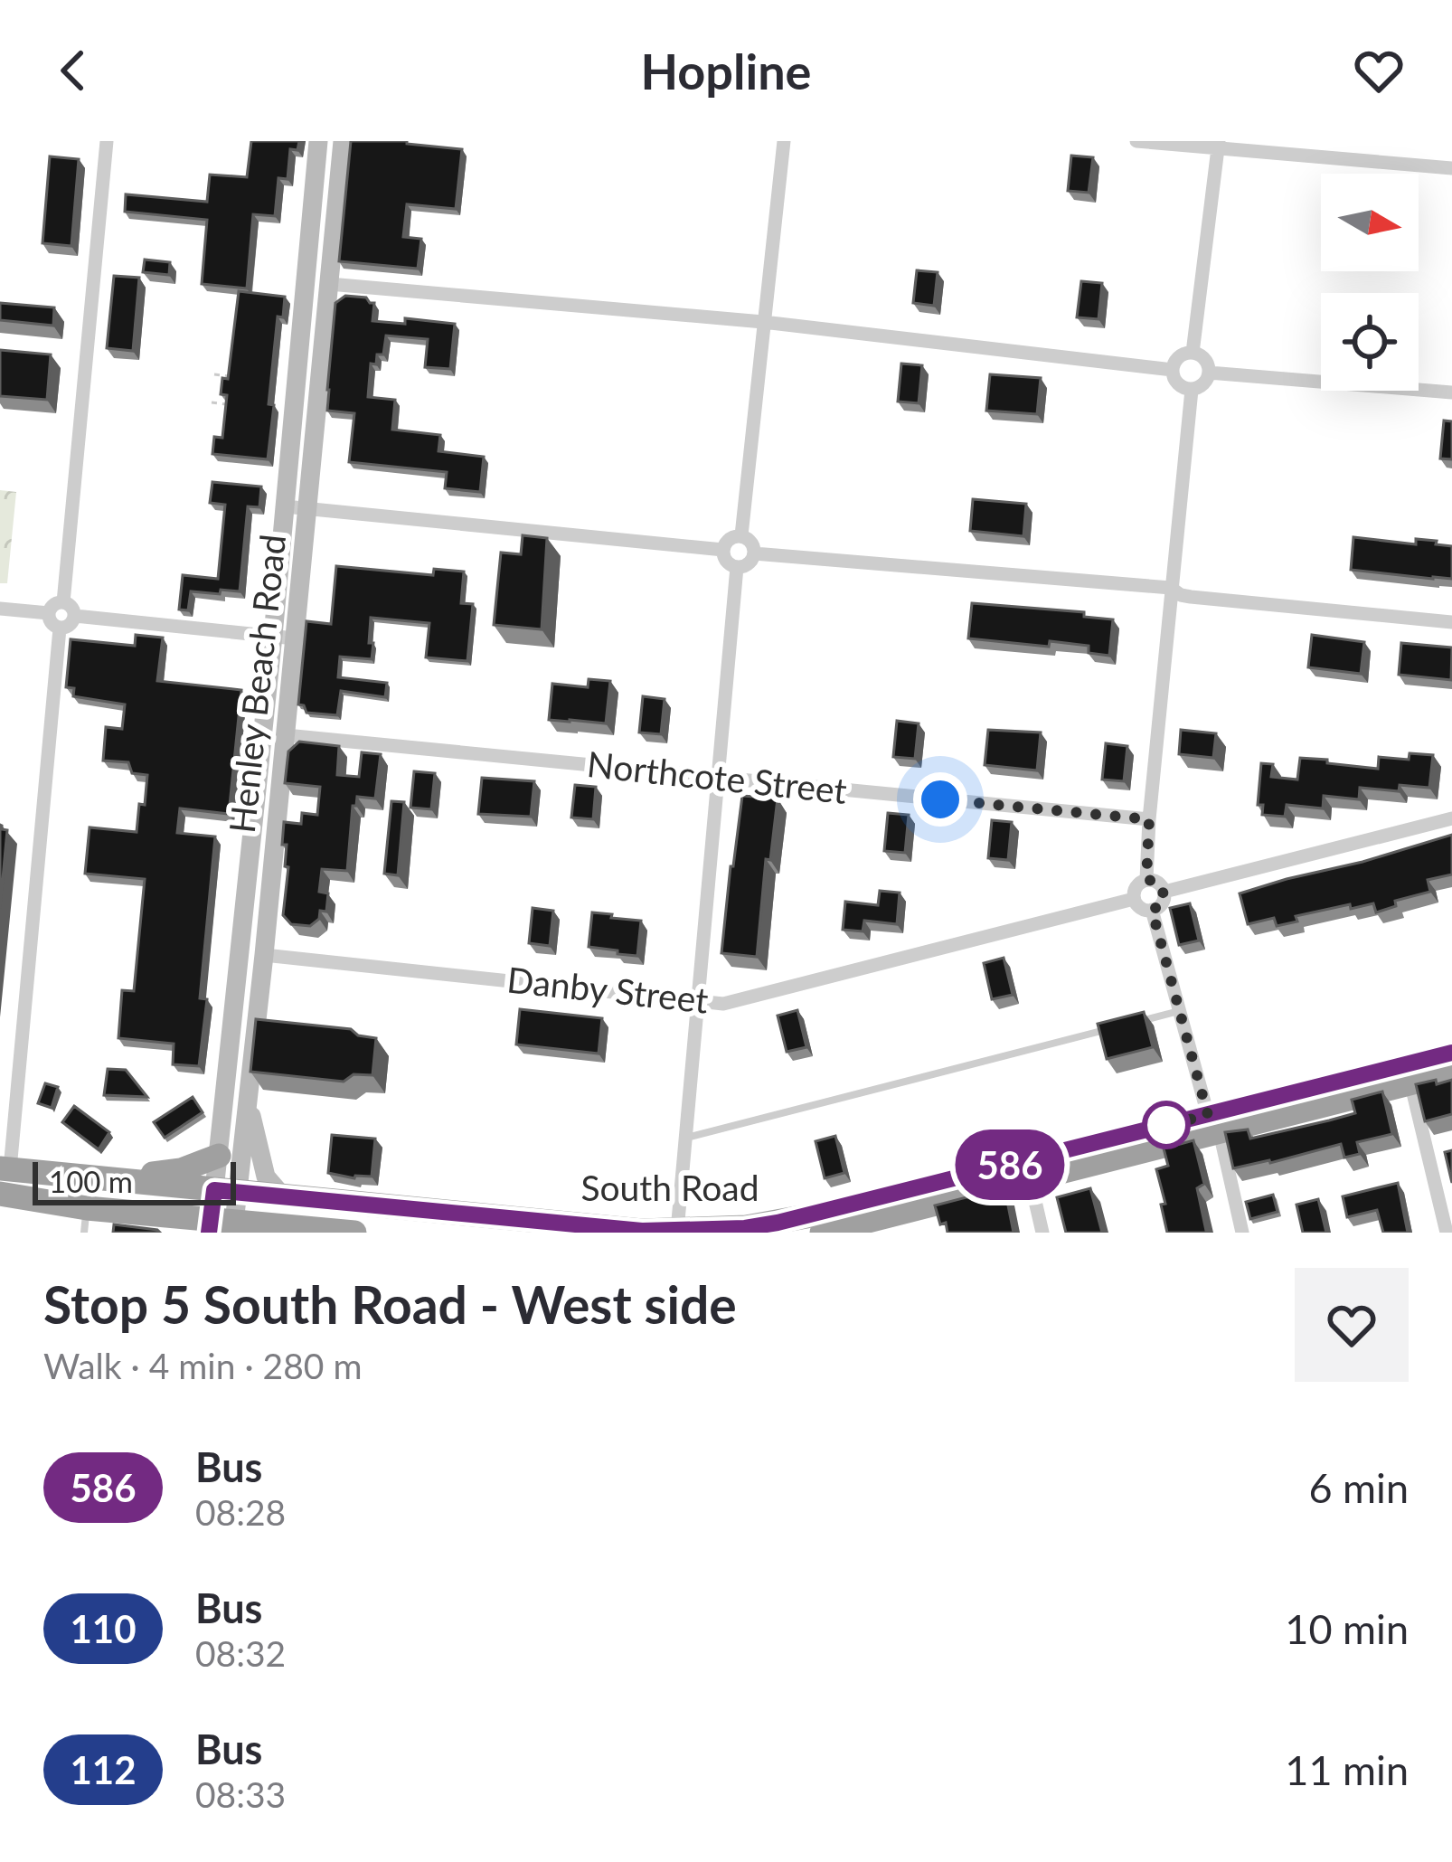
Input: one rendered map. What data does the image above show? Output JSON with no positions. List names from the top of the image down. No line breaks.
{"streets":{"highway":["South Road"],"main road":["Henley Beach Road"],"street":["Northcote Street","Danby Street"]},"crossings":[["Henley Beach Road","Northcote Street"],["Henley Beach Road","Danby Street"],["Henley Beach Road","South Road"]],"lines":["bus line 586"],"scale_bar":"100 m","north":"right","page":{"header":"Hopline","on_map":"586","scale":"100 m","heading":["Stop 5 South Road - West side","Walk · 4 min · 280 m"],"list":[{"mark":"586","name":"Bus","note":"08:28","value":"6 min"},{"mark":"110","name":"Bus","note":"08:32","value":"10 min"},{"mark":"112","name":"Bus","note":"08:33","value":"11 min"}]}}
